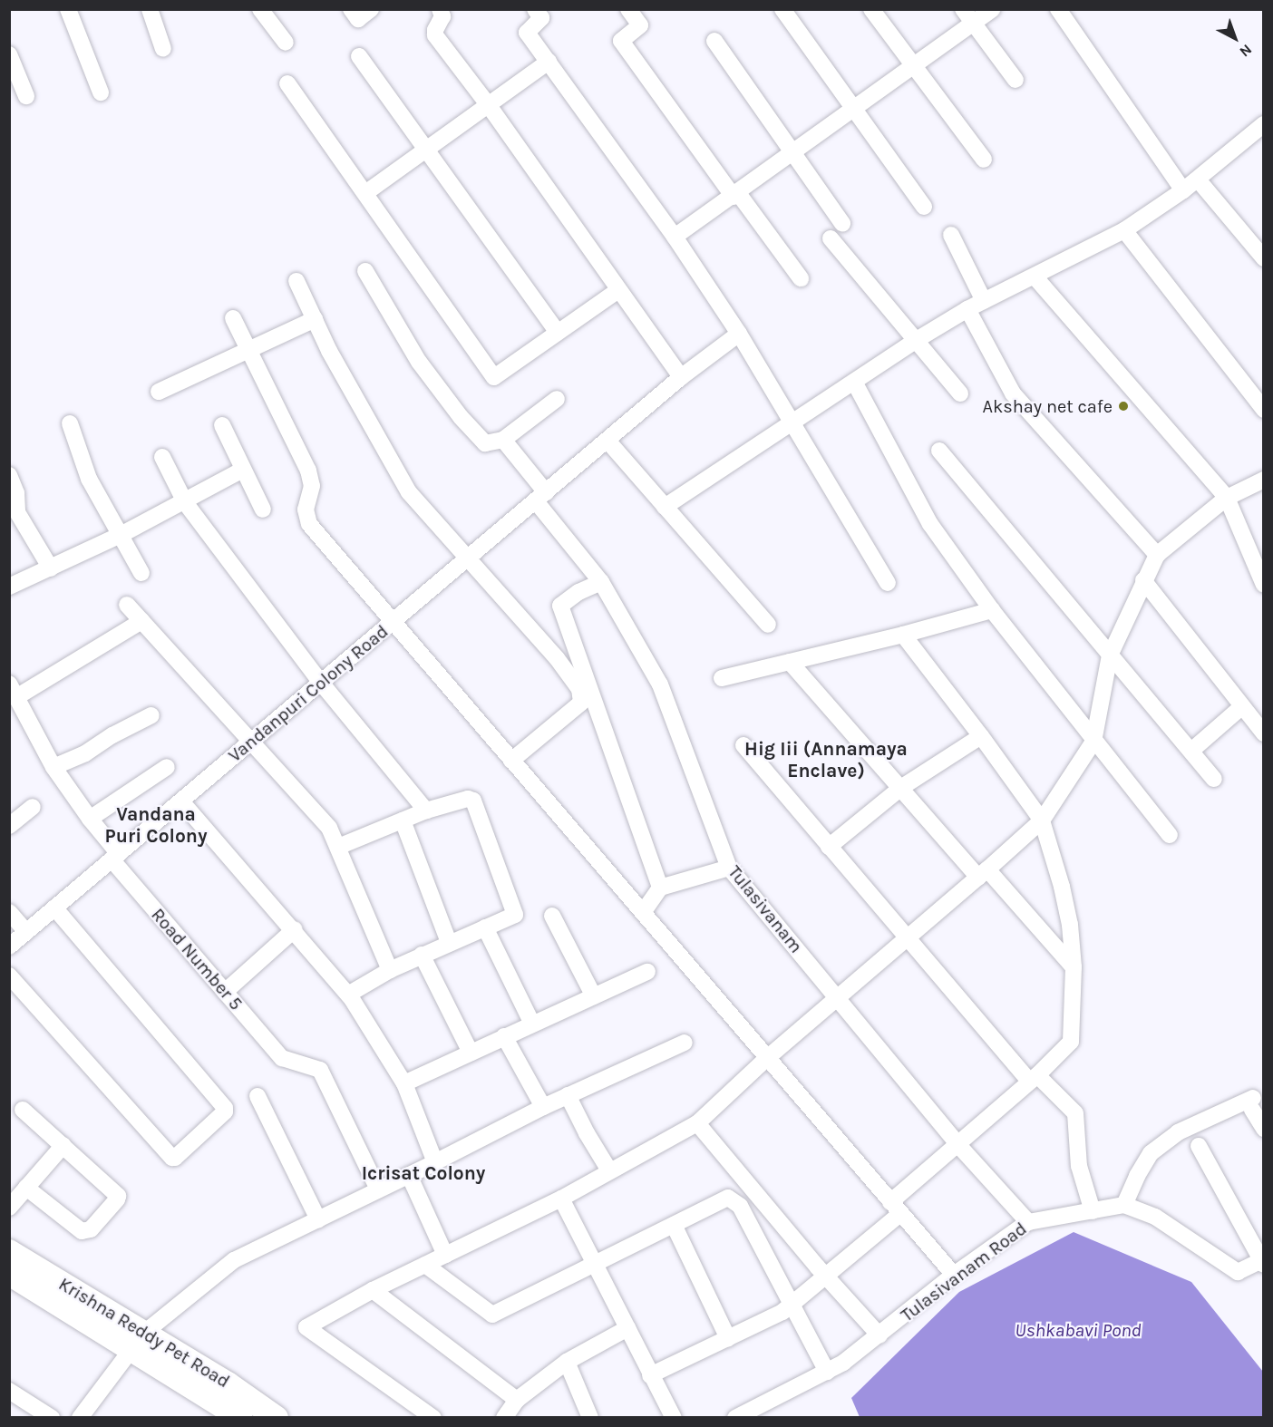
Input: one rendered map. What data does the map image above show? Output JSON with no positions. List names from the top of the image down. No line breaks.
{"streets":{"main road":["Krishna Reddy Pet Road"],"street":["Vandanpuri Colony Road","Tulasivanam","Road Number 5","Tulasivanam Road"]},"crossings":[["Vandanpuri Colony Road","Tulasivanam"],["Vandanpuri Colony Road","Road Number 5"],["Tulasivanam","Tulasivanam Road"]],"districts":["Hig Iii (Annamaya Enclave)","Vandana Puri Colony","Icrisat Colony"],"water":["Ushkabavi Pond"],"places":["Akshay net cafe"],"north":"bottom right"}
